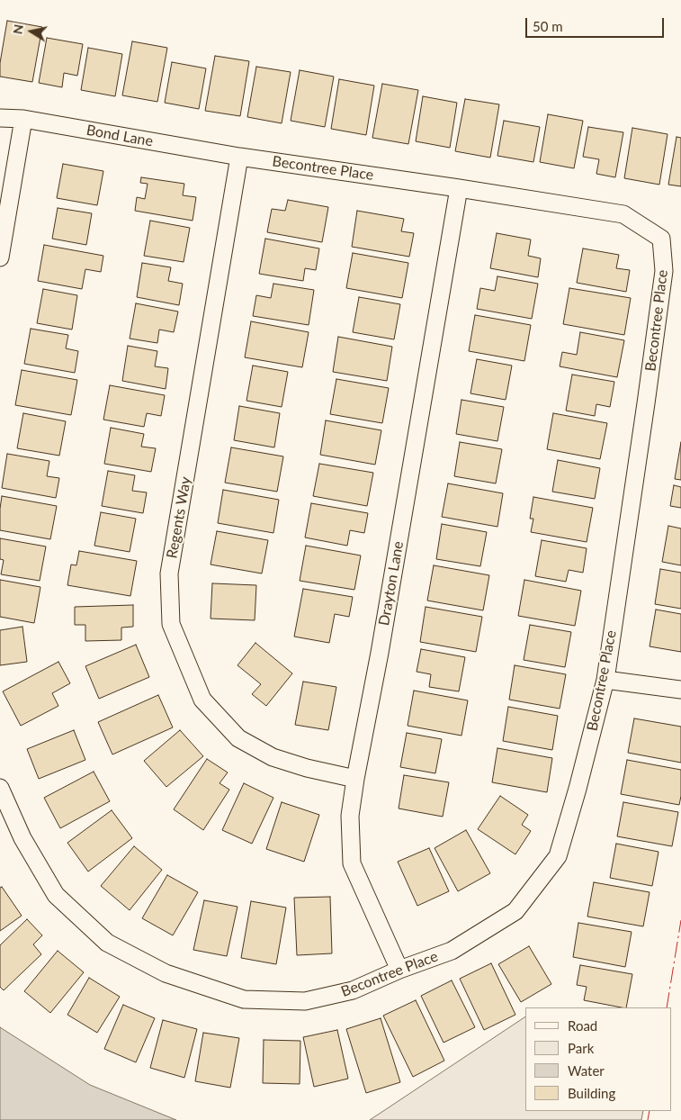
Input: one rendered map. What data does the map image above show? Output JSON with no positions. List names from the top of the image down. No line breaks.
{"streets":{"street":["Bond Lane","Becontree Place","Regents Way","Drayton Lane"]},"crossings":[["Bond Lane","Becontree Place"],["Bond Lane","Regents Way"],["Becontree Place","Regents Way"],["Becontree Place","Drayton Lane"],["Regents Way","Drayton Lane"]],"legend":["Road","Park","Water","Building"],"scale_bar":"50 m","north":"left"}
